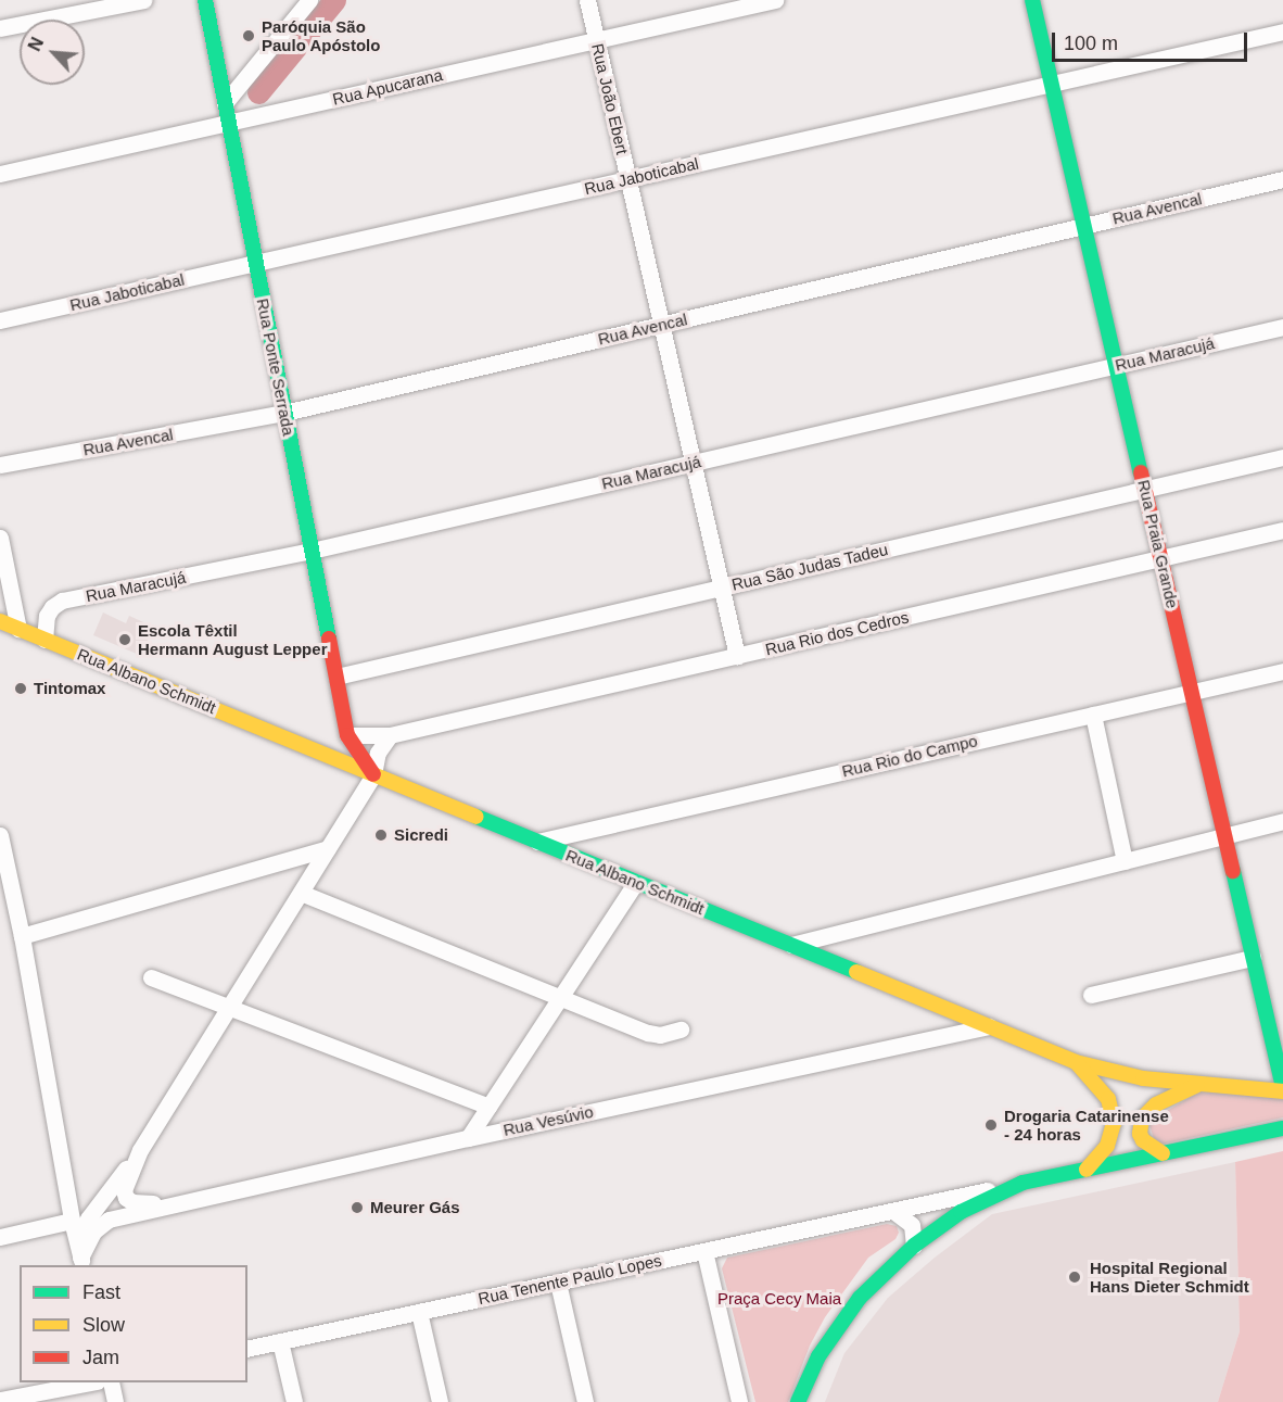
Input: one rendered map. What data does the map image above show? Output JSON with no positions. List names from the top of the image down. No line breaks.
{"streets":{"main road":["Rua Ponte Serrada","Rua Praia Grande","Rua Albano Schmidt","Rua Tenente Paulo Lopes"],"street":["Rua Apucarana","Rua João Ebert","Rua Jaboticabal","Rua Avencal","Rua Maracujá","Rua São Judas Tadeu","Rua Rio dos Cedros","Rua Rio do Campo","Rua Vesúvio"]},"crossings":[["Rua Apucarana","Rua João Ebert"],["Rua Apucarana","Rua Ponte Serrada"],["Rua João Ebert","Rua Jaboticabal"],["Rua João Ebert","Rua Avencal"],["Rua João Ebert","Rua Maracujá"],["Rua João Ebert","Rua São Judas Tadeu"],["Rua João Ebert","Rua Rio dos Cedros"],["Rua Jaboticabal","Rua Ponte Serrada"],["Rua Jaboticabal","Rua Praia Grande"],["Rua Avencal","Rua Ponte Serrada"],["Rua Avencal","Rua Praia Grande"],["Rua Maracujá","Rua Ponte Serrada"],["Rua Maracujá","Rua Praia Grande"],["Rua Maracujá","Rua Albano Schmidt"],["Rua Ponte Serrada","Rua São Judas Tadeu"],["Rua Ponte Serrada","Rua Rio dos Cedros"],["Rua Ponte Serrada","Rua Albano Schmidt"],["Rua Praia Grande","Rua São Judas Tadeu"],["Rua Praia Grande","Rua Rio dos Cedros"],["Rua Praia Grande","Rua Albano Schmidt"],["Rua Praia Grande","Rua Rio do Campo"],["Rua Albano Schmidt","Rua Rio do Campo"],["Rua Albano Schmidt","Rua Vesúvio"]],"parks":["Praça Cecy Maia"],"places":["Paróquia São Paulo Apóstolo","Escola Têxtil Hermann August Lepper","Tintomax","Sicredi","Drogaria Catarinense - 24 horas","Meurer Gás","Hospital Regional Hans Dieter Schmidt"],"legend":["Fast","Slow","Jam"],"scale_bar":"100 m","north":"top left"}
